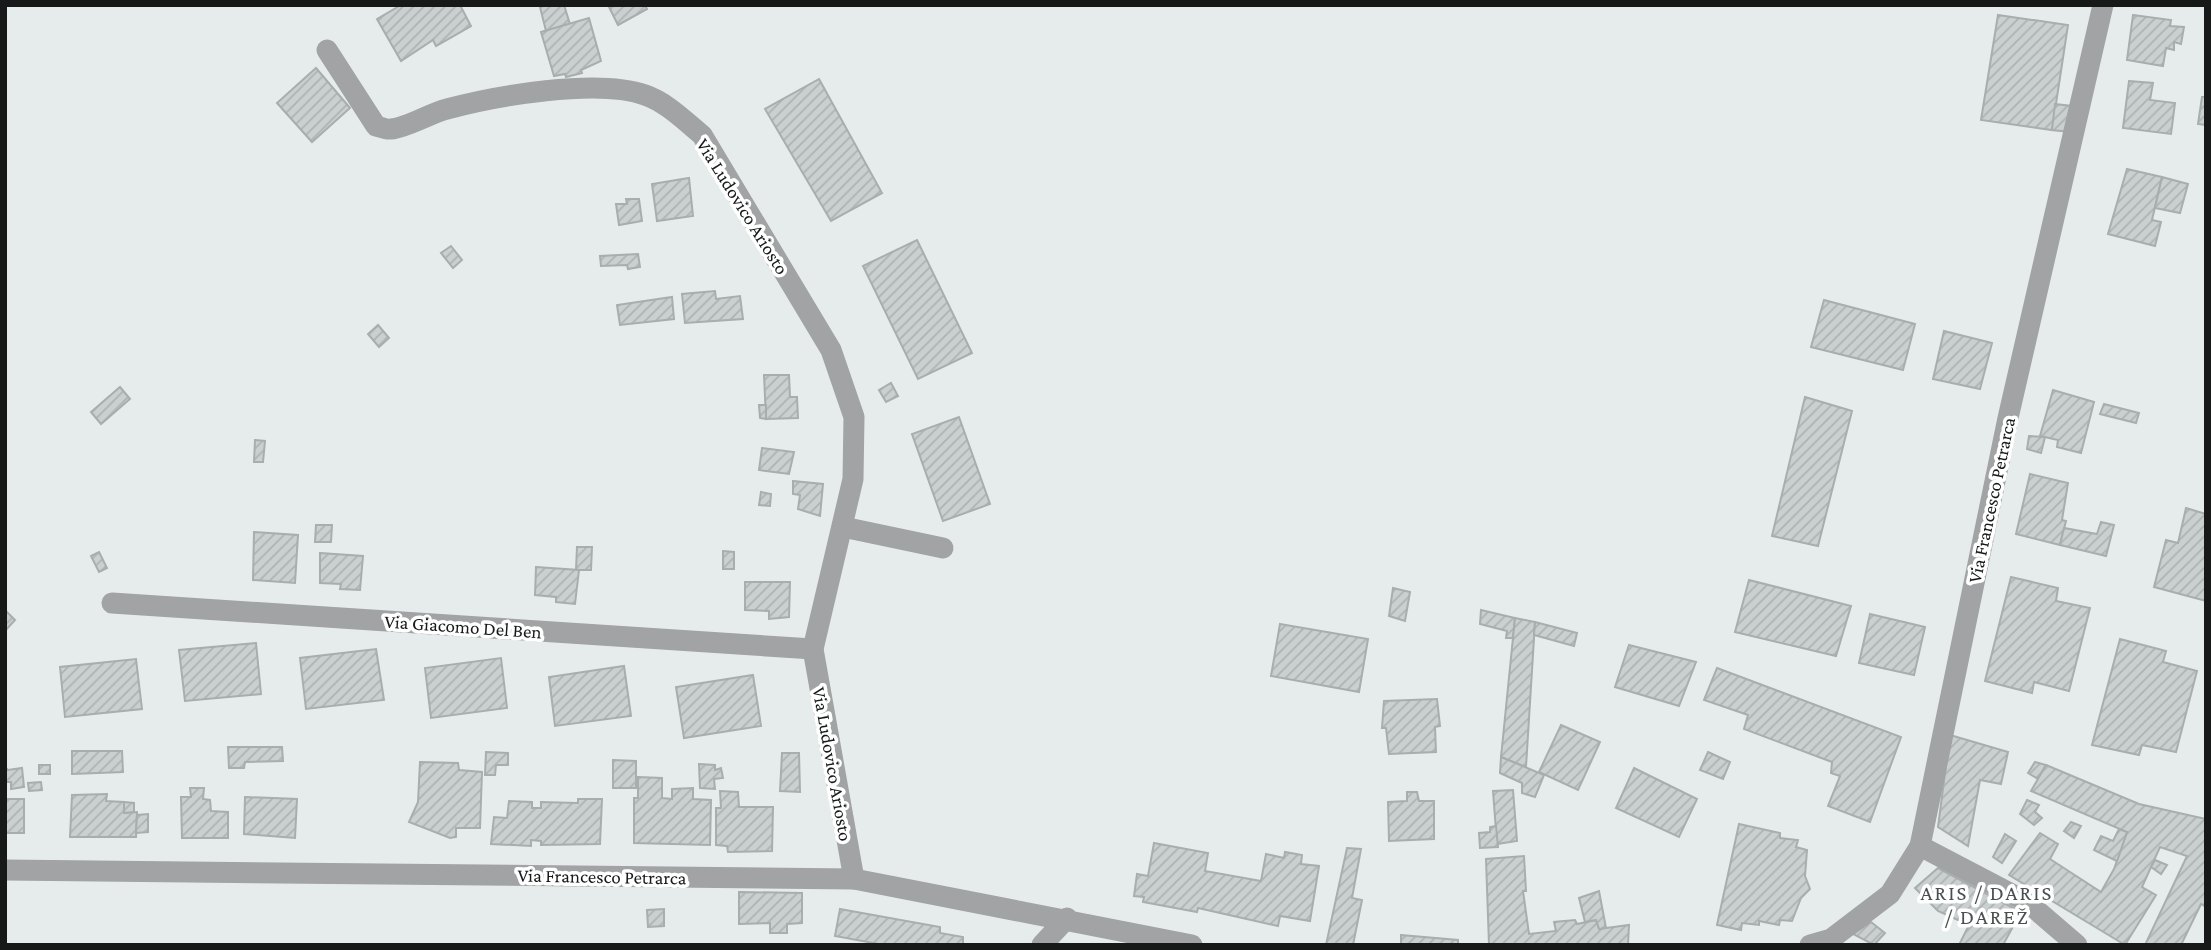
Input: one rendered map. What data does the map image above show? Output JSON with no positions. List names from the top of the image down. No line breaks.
{"streets":{"street":["Via Ludovico Ariosto","Via Francesco Petrarca","Via Giacomo Del Ben"]},"crossings":[["Via Ludovico Ariosto","Via Francesco Petrarca"],["Via Ludovico Ariosto","Via Giacomo Del Ben"]],"districts":["ARIS / DARIS / DAREŽ"]}
